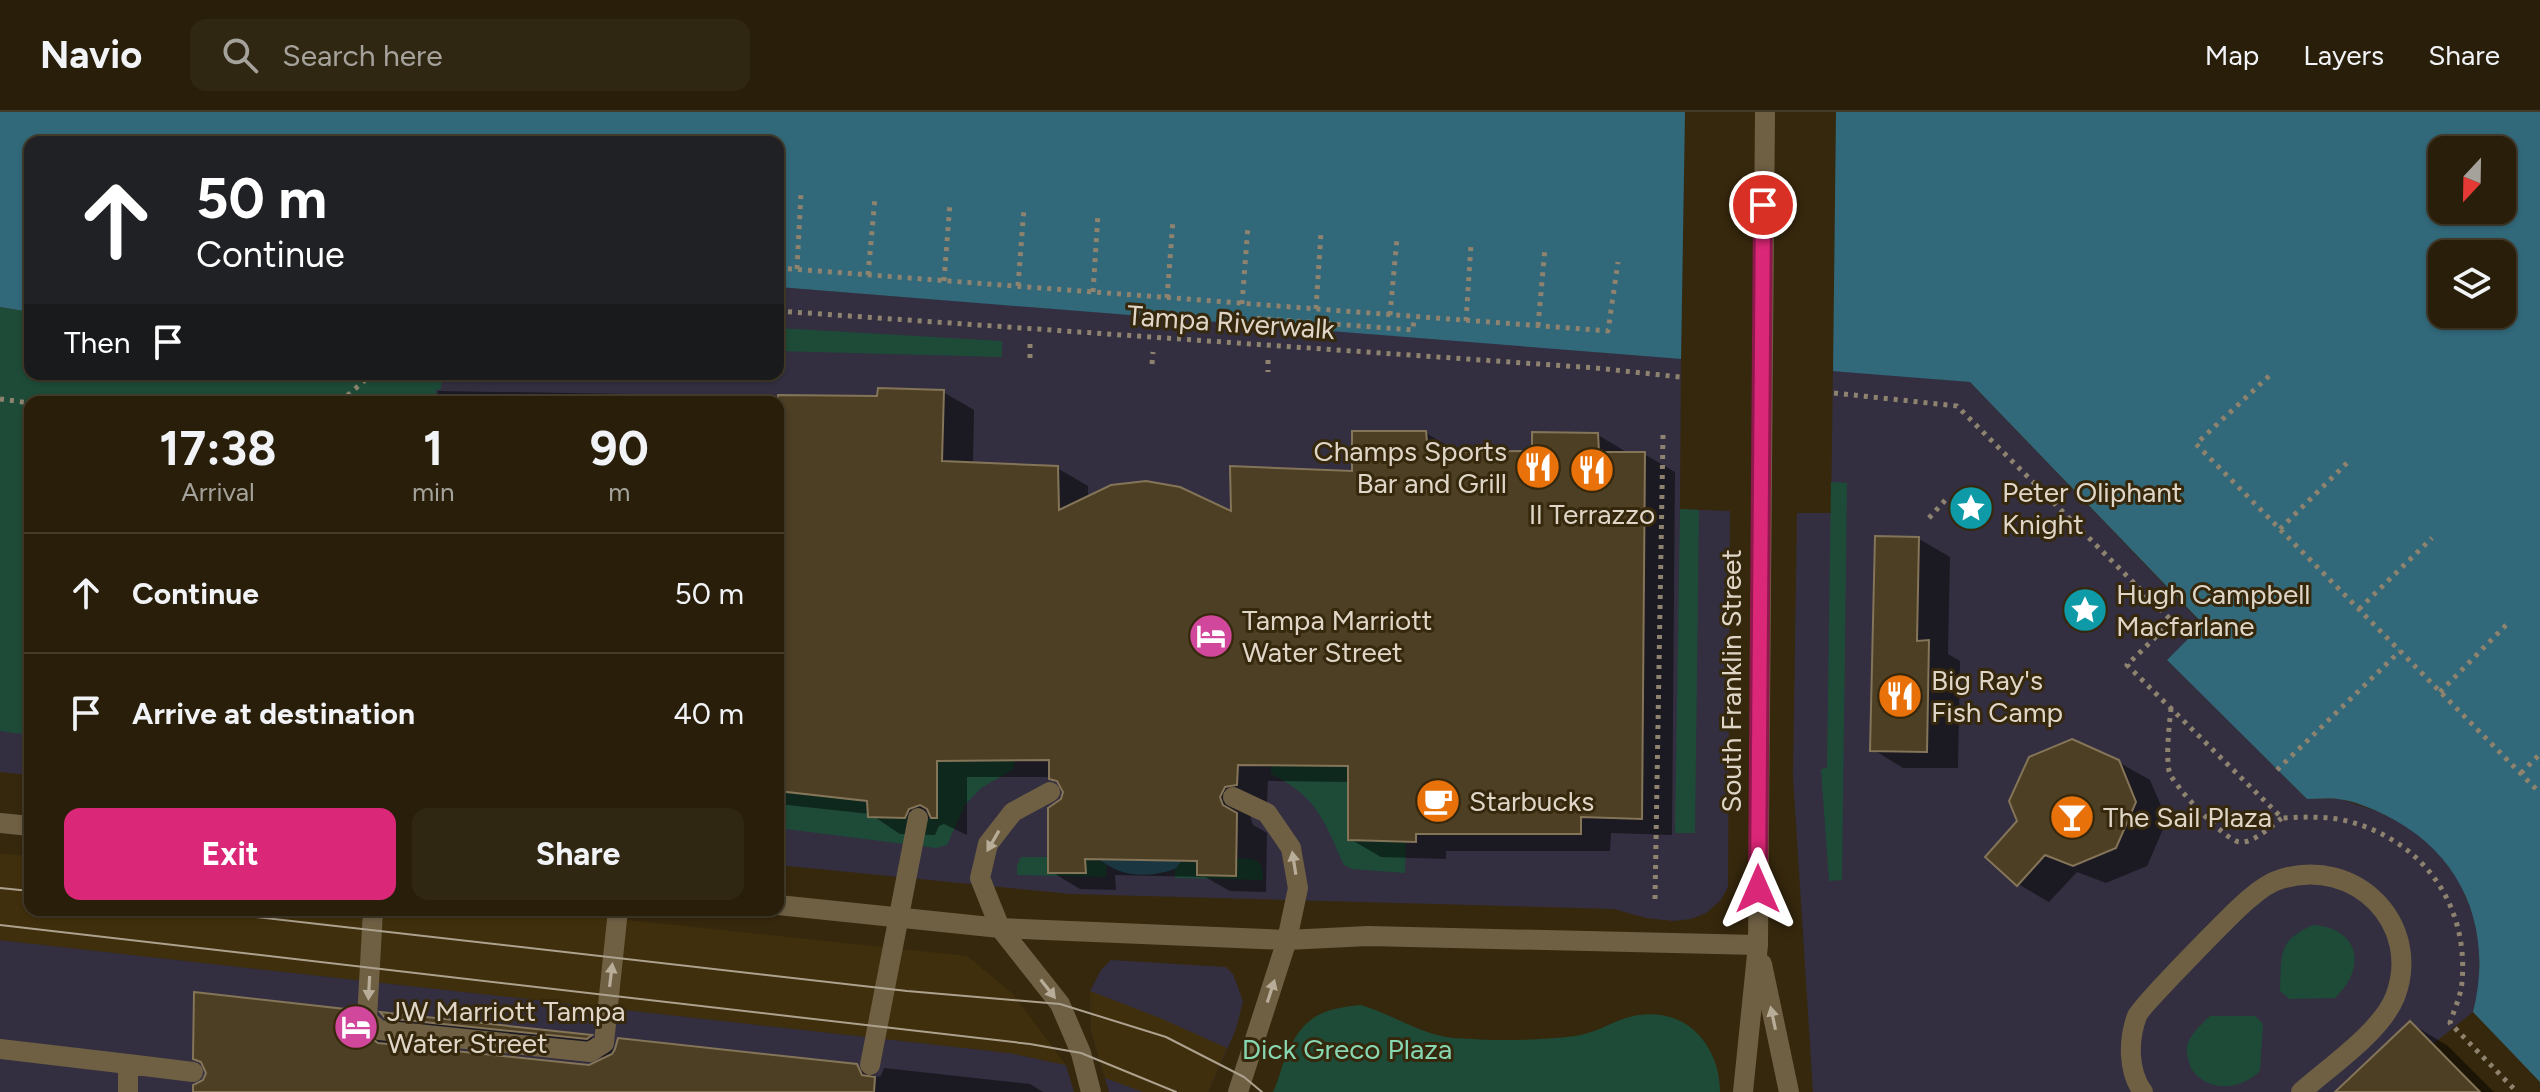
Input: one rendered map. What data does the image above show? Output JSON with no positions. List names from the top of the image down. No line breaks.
{"streets":{"street":["South Franklin Street"],"path":["Tampa Riverwalk"]},"parks":["Dick Greco Plaza"],"places":{"restaurant":["Champs Sports Bar and Grill","Il Terrazzo","Big Ray's Fish Camp"],"place":["Peter Oliphant Knight","Hugh Campbell Macfarlane"],"hotel":["Tampa Marriott Water Street","JW Marriott Tampa Water Street"],"cafe":["Starbucks"],"bar":["The Sail Plaza"]},"north":"bottom","page":{"header":"Navio","search":"Search here","nav":["Map","Layers","Share"],"turn":["50 m","Continue"],"then":"Then","eta":["17:38","Arrival","1","min","90","m"],"list":[{"name":"Continue","value":"50 m"},{"name":"Arrive at destination","value":"40 m"}],"buttons":["Exit","Share"]}}
